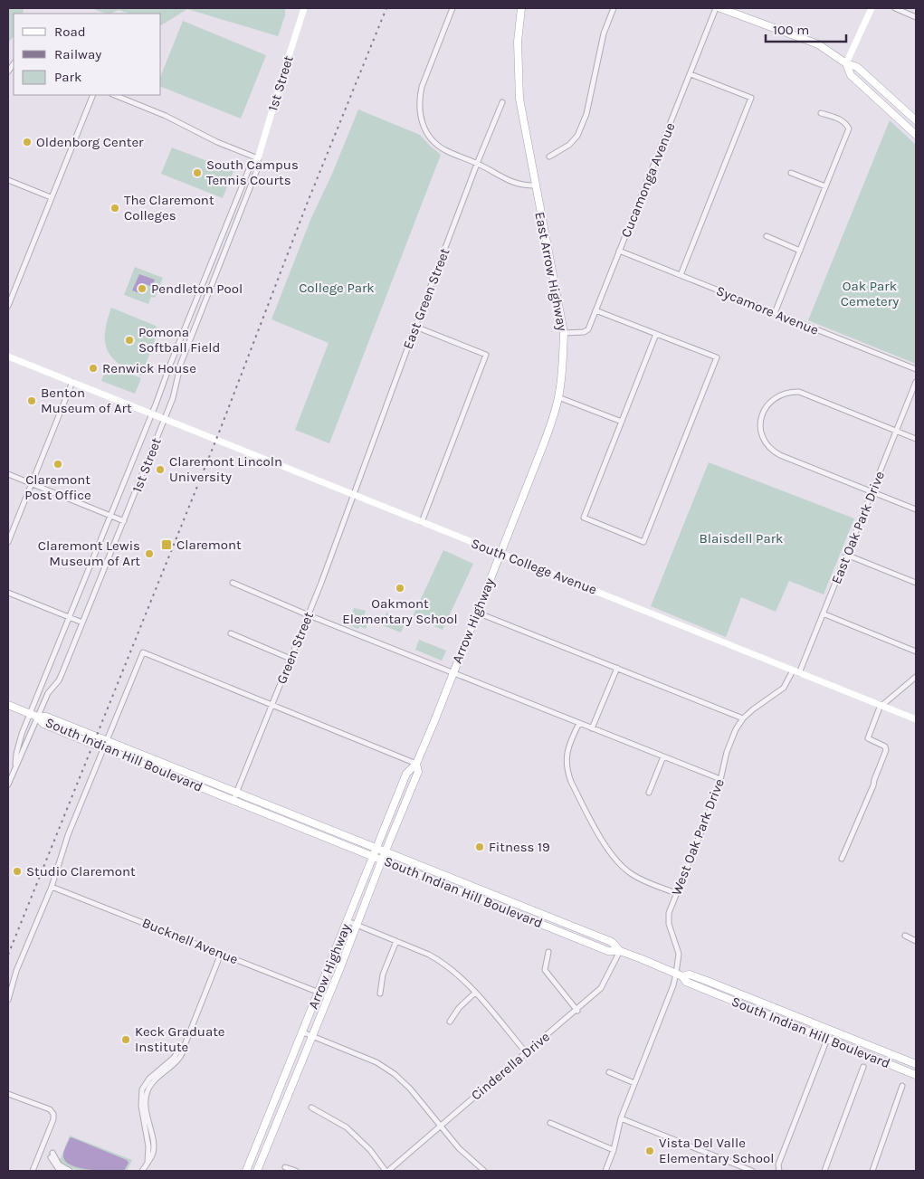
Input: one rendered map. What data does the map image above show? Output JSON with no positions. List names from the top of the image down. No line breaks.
{"streets":{"main road":["East Arrow Highway","Arrow Highway","South Indian Hill Boulevard"],"street":["1st Street","Cucamonga Avenue","East Green Street","Sycamore Avenue","East Oak Park Drive","South College Avenue","Green Street","West Oak Park Drive","Bucknell Avenue","Cinderella Drive"]},"crossings":[["1st Street","South College Avenue"],["1st Street","South Indian Hill Boulevard"],["Cucamonga Avenue","East Arrow Highway"],["Cucamonga Avenue","Sycamore Avenue"],["East Arrow Highway","South College Avenue"],["East Arrow Highway","Arrow Highway"],["East Green Street","South College Avenue"],["East Green Street","Green Street"],["East Oak Park Drive","South College Avenue"],["East Oak Park Drive","West Oak Park Drive"],["South College Avenue","Arrow Highway"],["South College Avenue","Green Street"],["South College Avenue","West Oak Park Drive"],["Arrow Highway","South Indian Hill Boulevard"],["Arrow Highway","Bucknell Avenue"],["Green Street","South Indian Hill Boulevard"],["South Indian Hill Boulevard","West Oak Park Drive"],["South Indian Hill Boulevard","Cinderella Drive"]],"parks":["Oak Park Cemetery","College Park","Blaisdell Park"],"places":{"other":["Oldenborg Center","South Campus Tennis Courts","The Claremont Colleges","Pendleton Pool","Pomona Softball Field","Renwick House","Benton Museum of Art","Claremont Post Office","Claremont Lincoln University","Claremont Lewis Museum of Art","Oakmont Elementary School","Fitness 19","Studio Claremont","Keck Graduate Institute","Vista Del Valle Elementary School"],"transit":["Claremont"]},"legend":["Road","Railway","Park"],"scale_bar":"100 m"}
